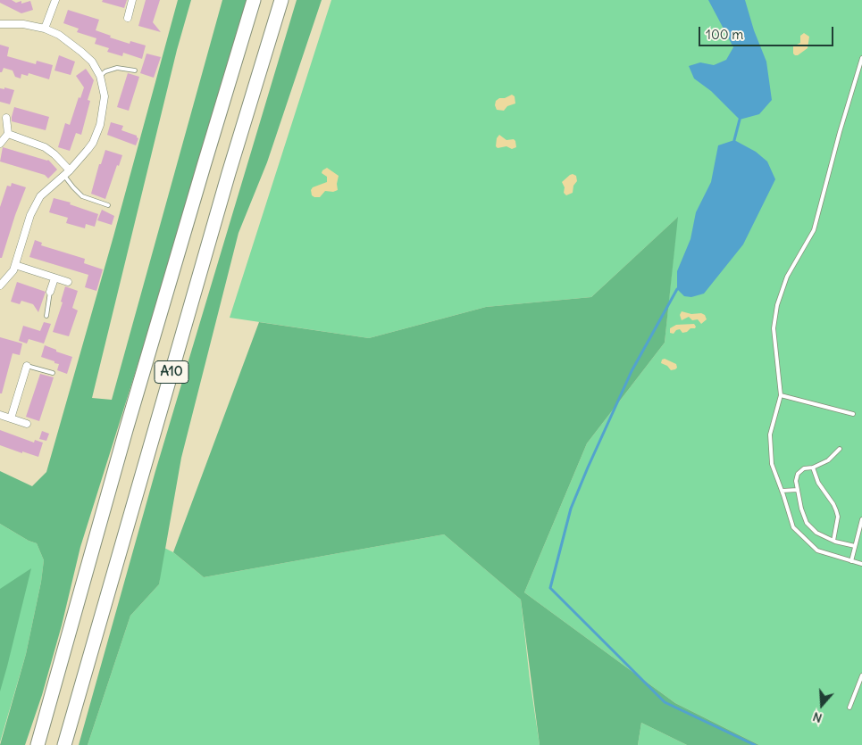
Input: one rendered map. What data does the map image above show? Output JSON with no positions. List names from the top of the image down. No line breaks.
{"streets":{"highway":["A10"]},"scale_bar":"100 m","north":"bottom"}
